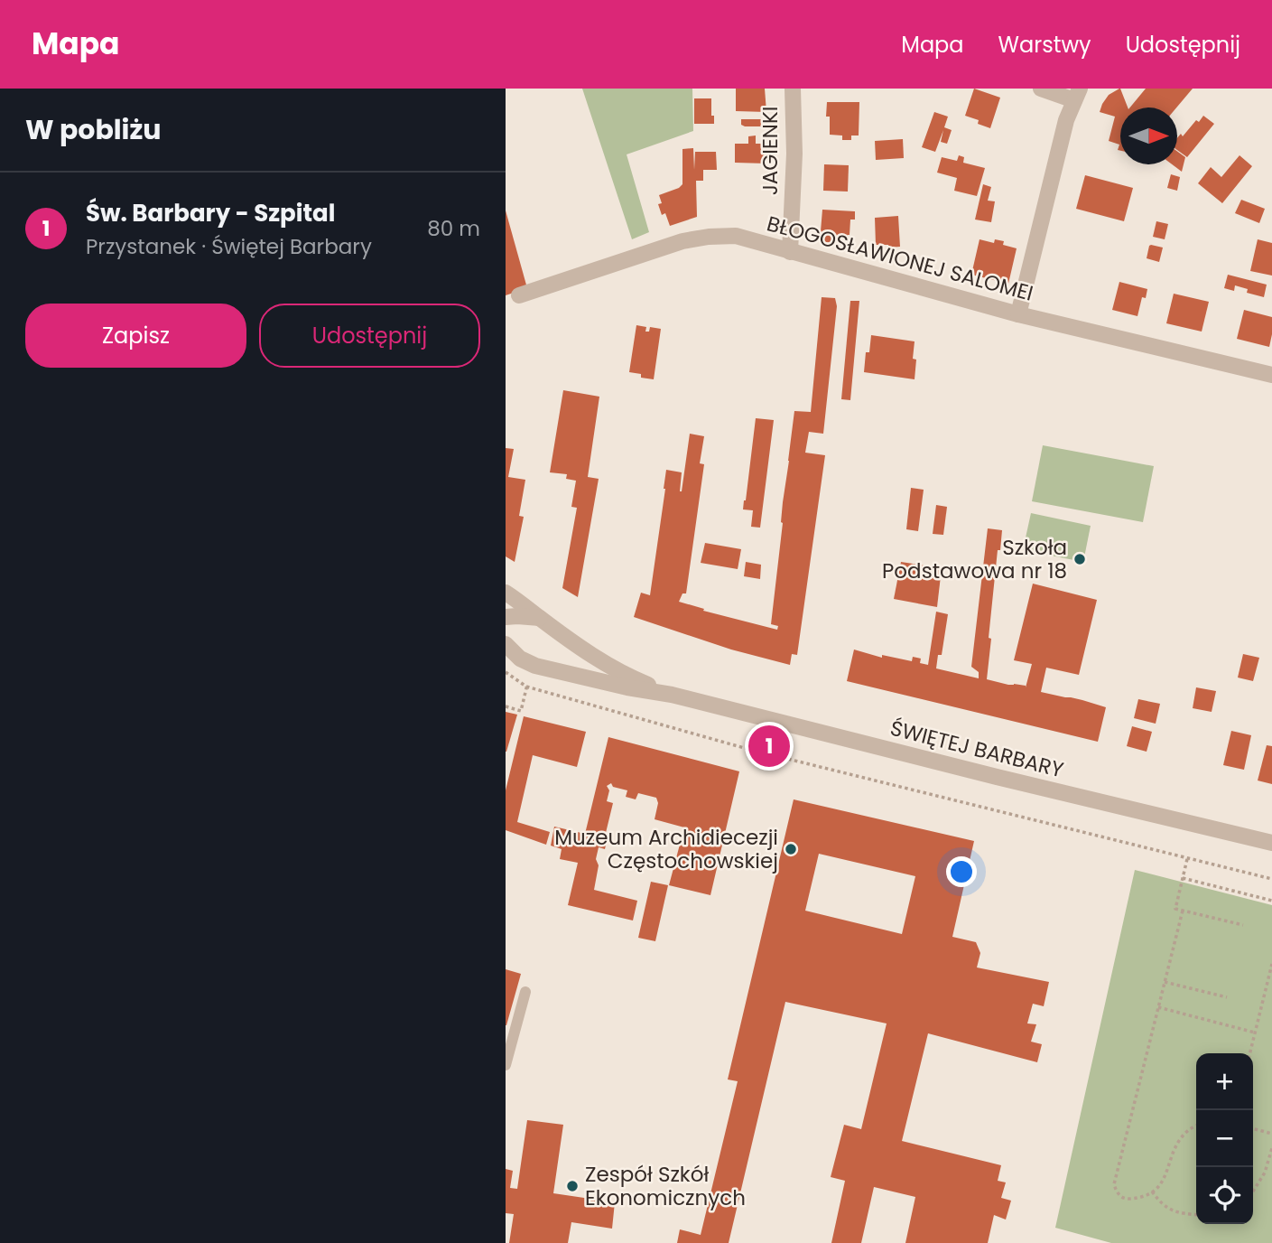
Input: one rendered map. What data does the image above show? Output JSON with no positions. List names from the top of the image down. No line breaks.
{"streets":{"street":["JAGIENKI","BŁOGOSŁAWIONEJ SALOMEI","ŚWIĘTEJ BARBARY"]},"crossings":[["JAGIENKI","BŁOGOSŁAWIONEJ SALOMEI"]],"places":["Szkoła Podstawowa nr 18","Muzeum Archidiecezji Częstochowskiej","Zespół Szkół Ekonomicznych"],"north":"right","page":{"header":"Mapa","nav":["Mapa","Warstwy","Udostępnij"],"heading":"W pobliżu","list":[{"mark":"1","name":"Św. Barbary - Szpital","note":"Przystanek · Świętej Barbary","value":"80 m"}],"buttons":["Zapisz","Udostępnij"],"pins":"1","map_buttons":["+","−"]}}
